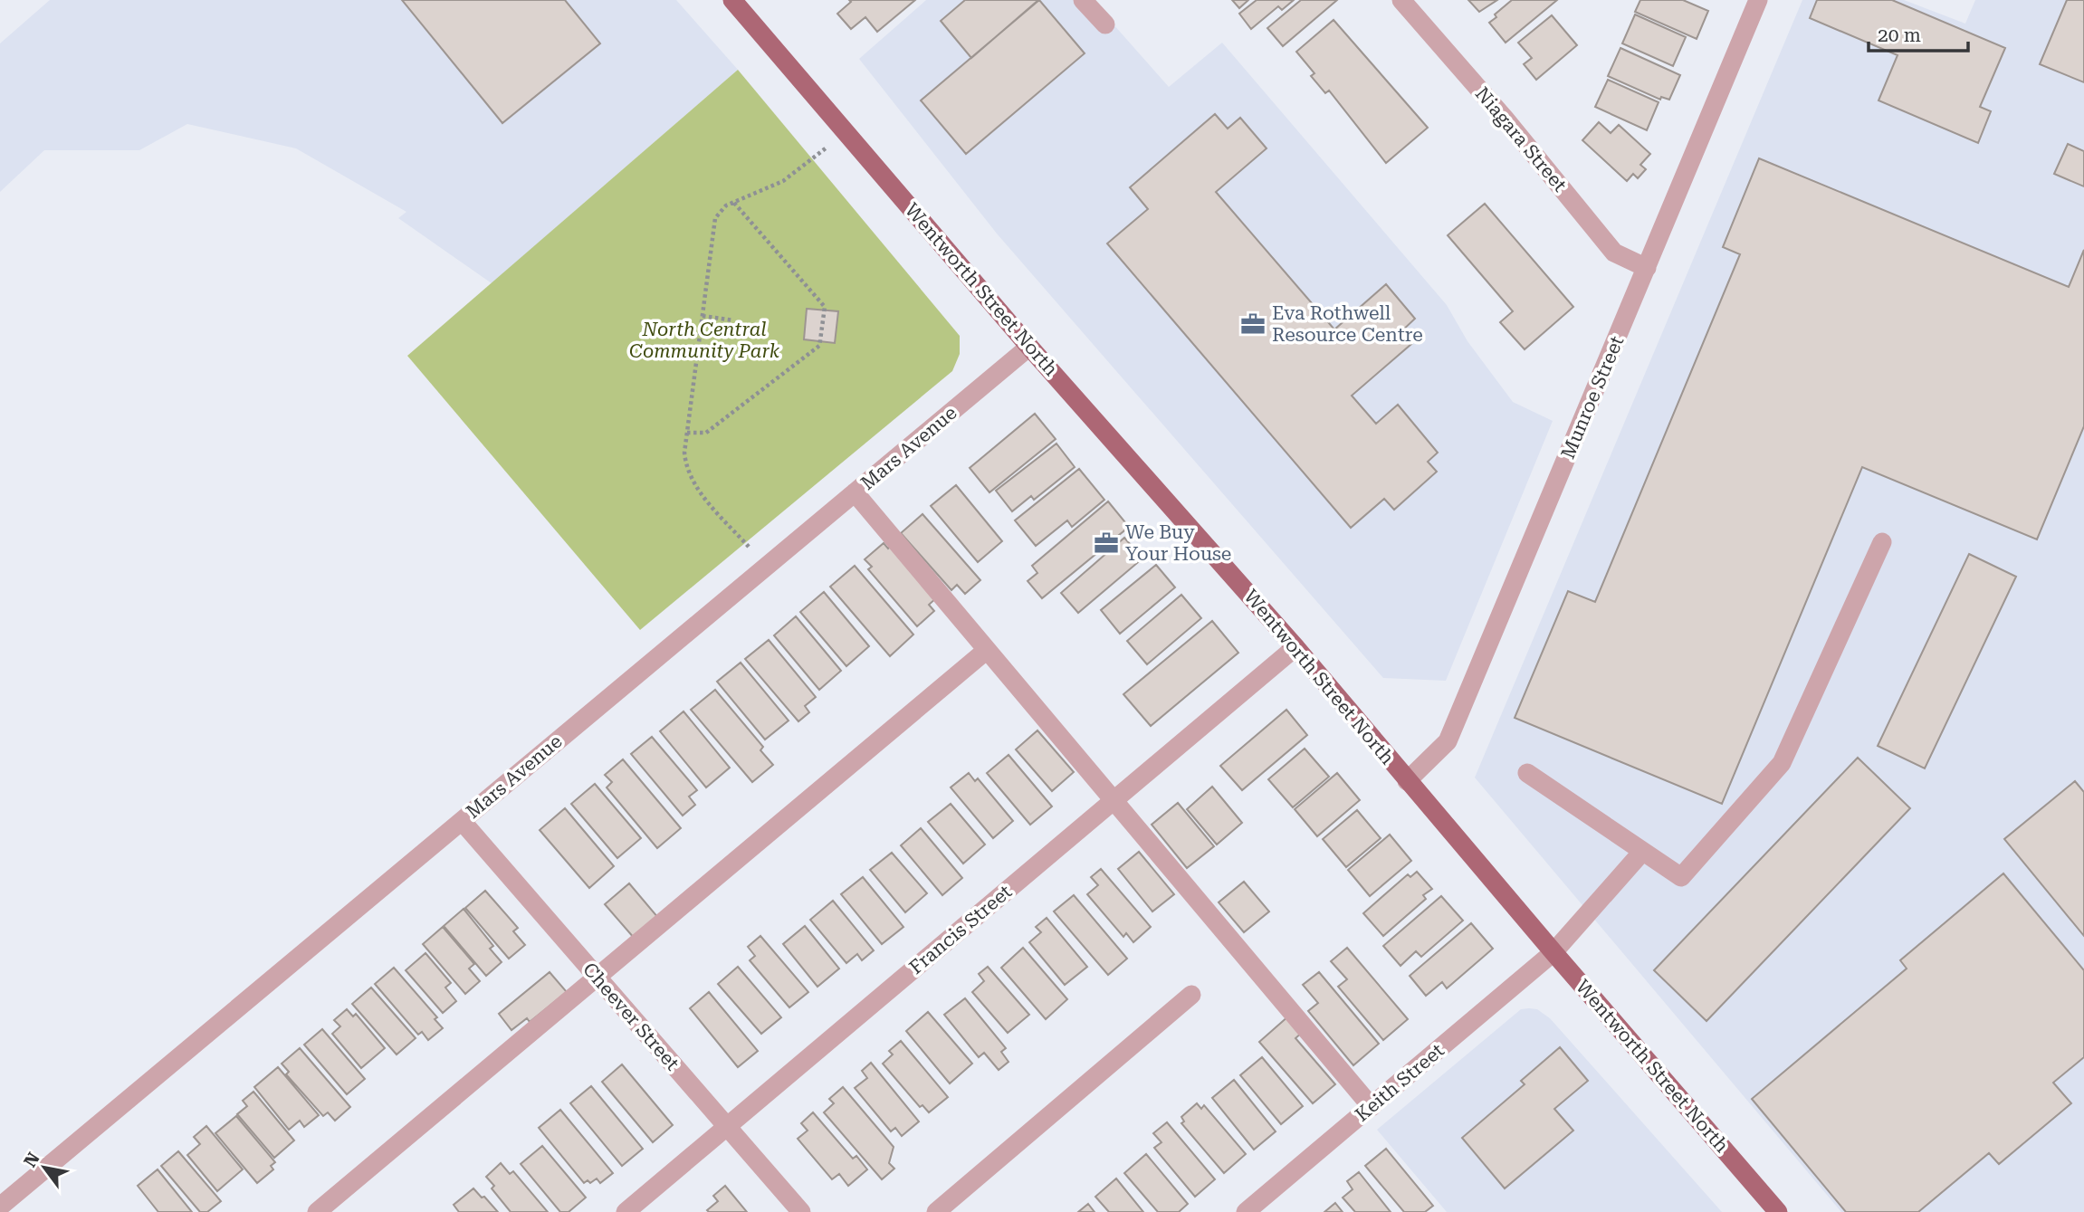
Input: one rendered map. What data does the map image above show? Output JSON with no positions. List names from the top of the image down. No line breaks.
{"streets":{"main road":["Wentworth Street North"],"street":["Niagara Street","Munroe Street","Mars Avenue","Francis Street","Cheever Street","Keith Street"]},"crossings":[["Niagara Street","Munroe Street"],["Wentworth Street North","Munroe Street"],["Wentworth Street North","Mars Avenue"],["Wentworth Street North","Francis Street"],["Wentworth Street North","Keith Street"],["Mars Avenue","Cheever Street"],["Francis Street","Cheever Street"]],"parks":["North Central Community Park"],"places":{"office":["Eva Rothwell Resource Centre","We Buy Your House"]},"scale_bar":"20 m","north":"top left"}
